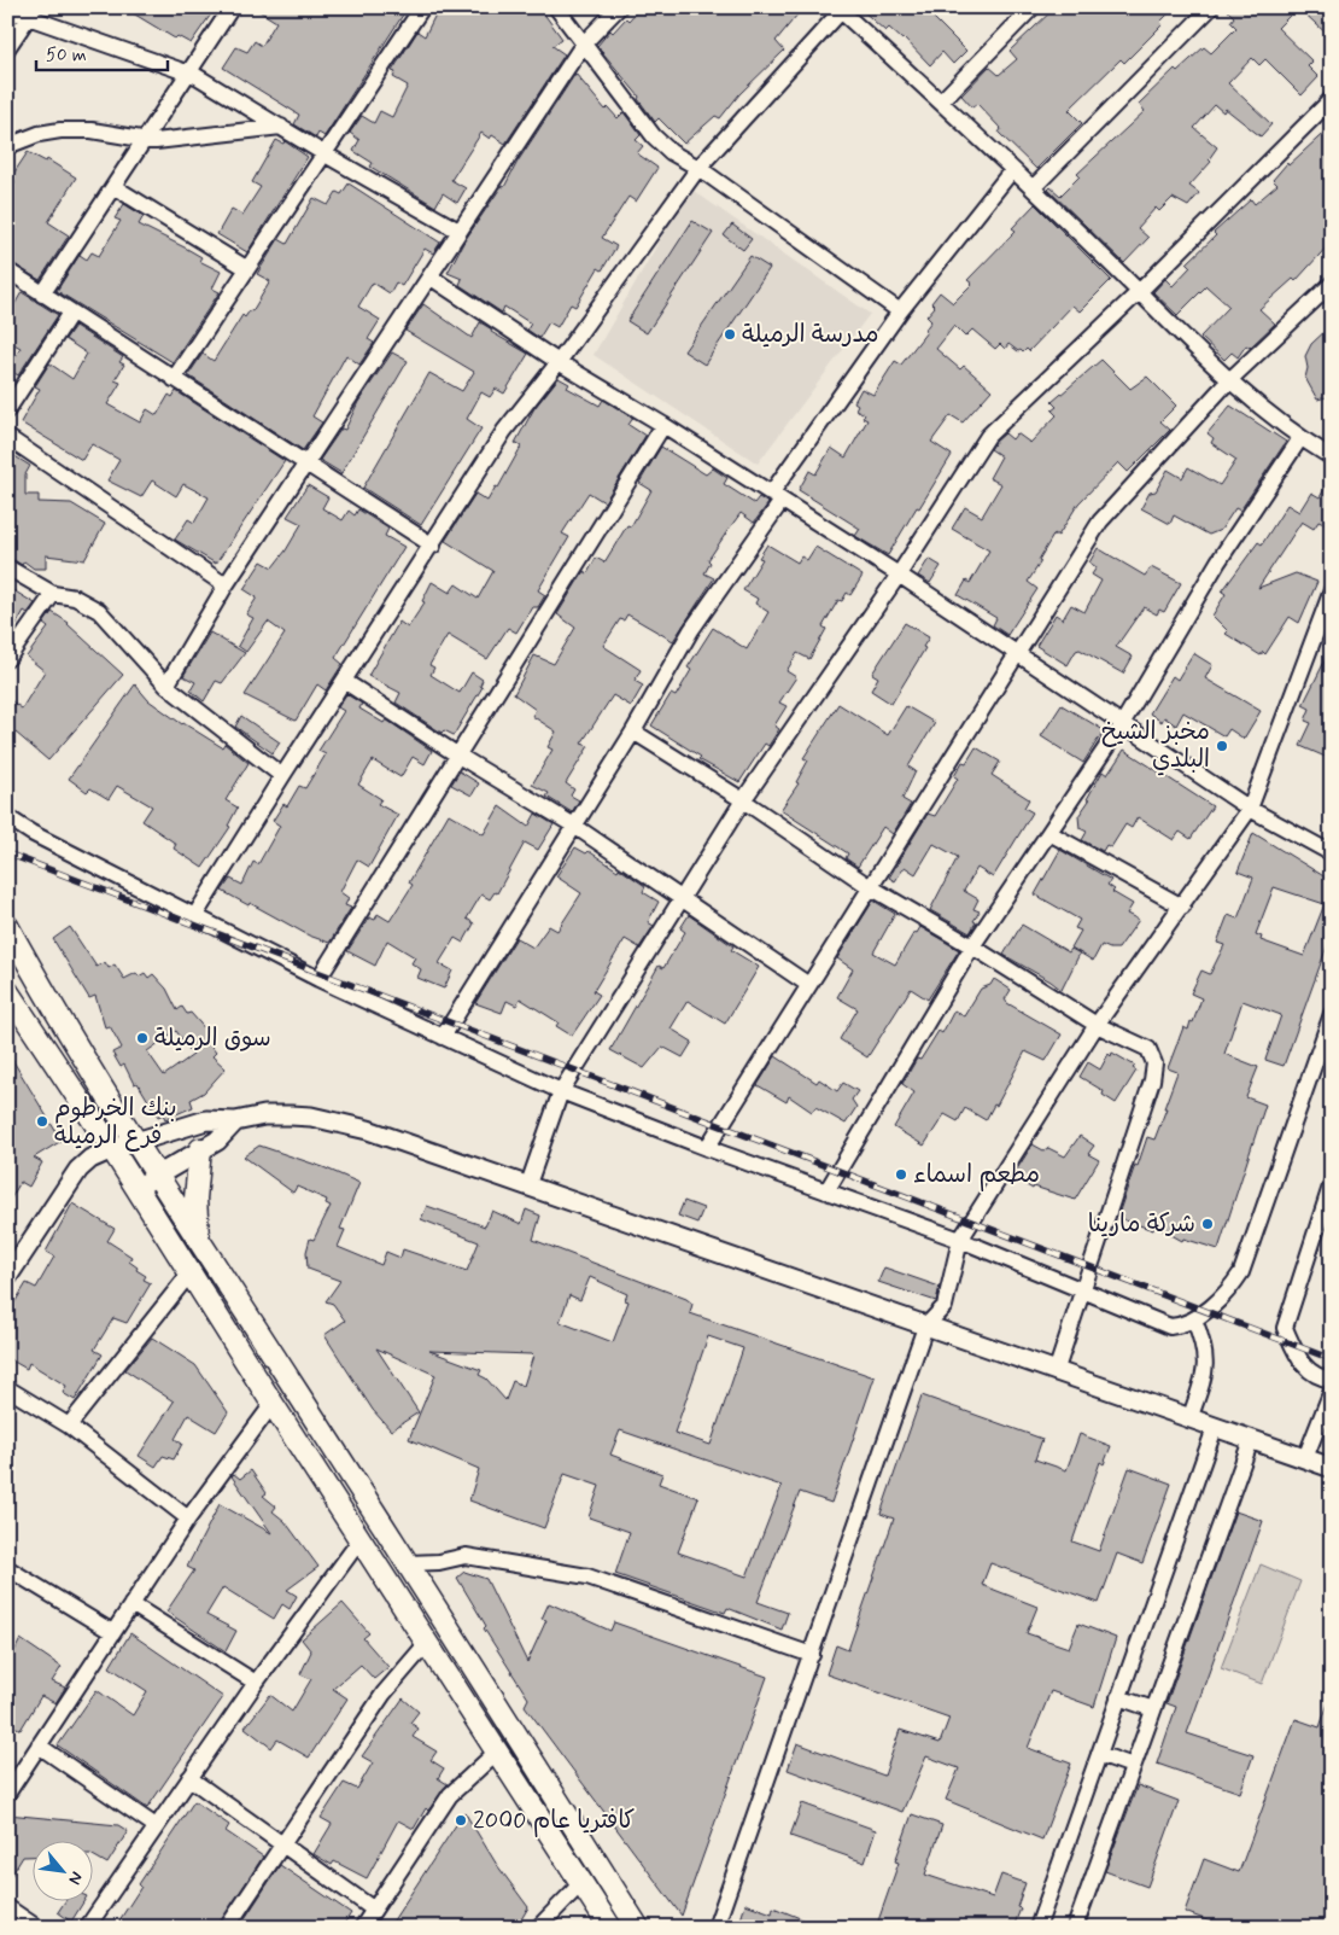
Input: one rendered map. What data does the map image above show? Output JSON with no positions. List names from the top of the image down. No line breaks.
{"places":["مدرسة الرميلة","مخبز الشيخ البلدي","سوق الرميلة","بنك الخرطوم فرع الرميلة","مطعم اسماء","شركة مارينا","كافتريا عام 2000"],"scale_bar":"50 m","north":"bottom right"}
